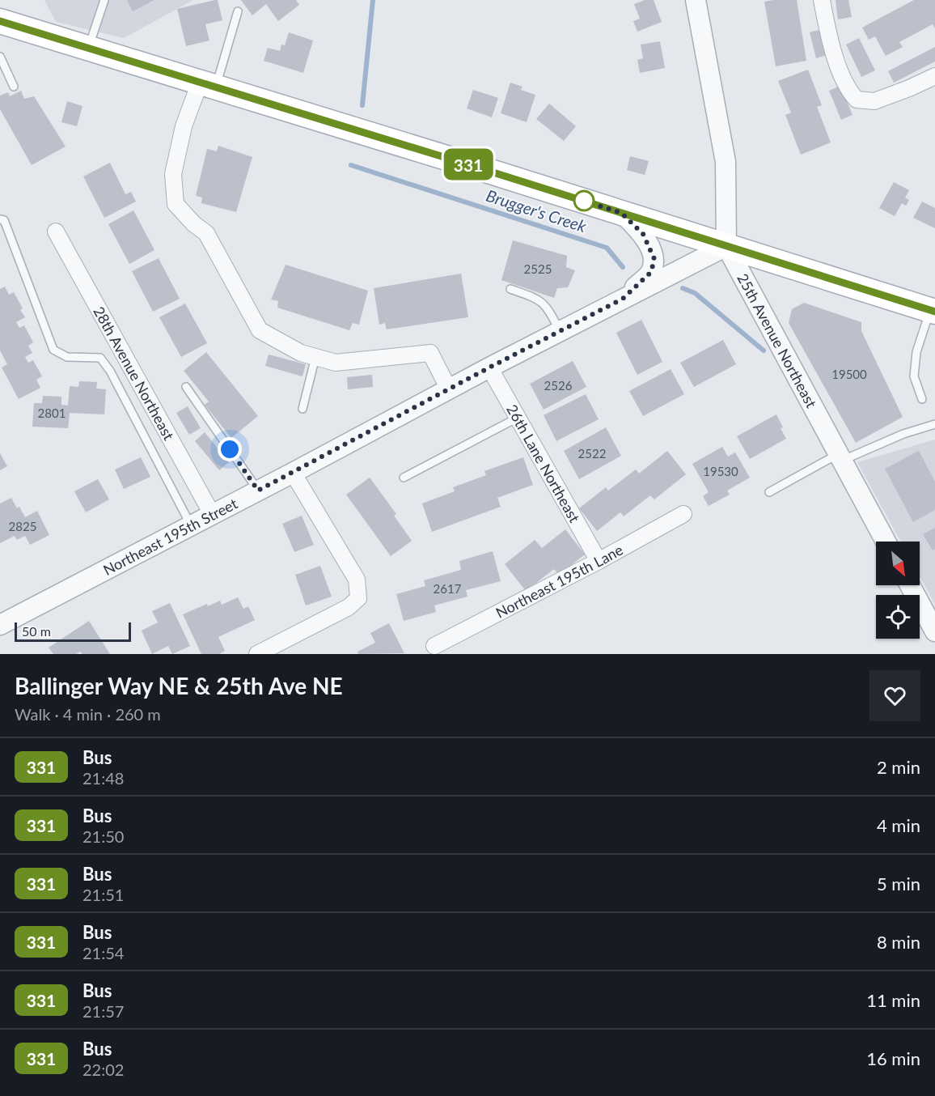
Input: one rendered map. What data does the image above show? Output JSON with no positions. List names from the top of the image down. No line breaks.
{"streets":{"street":["25th Avenue Northeast","28th Avenue Northeast","26th Lane Northeast","Northeast 195th Street","Northeast 195th Lane"]},"crossings":[["25th Avenue Northeast","Northeast 195th Street"],["28th Avenue Northeast","Northeast 195th Street"],["26th Lane Northeast","Northeast 195th Street"],["26th Lane Northeast","Northeast 195th Lane"]],"water":["Brugger's Creek"],"lines":["bus line 331"],"house_numbers":["2525","19500","2526","2801","2522","19530","2825","2617"],"scale_bar":"50 m","north":"bottom right","page":{"on_map":"331","scale":"50 m","heading":["Ballinger Way NE & 25th Ave NE","Walk · 4 min · 260 m"],"list":[{"mark":"331","name":"Bus","note":"21:48","value":"2 min"},{"mark":"331","name":"Bus","note":"21:50","value":"4 min"},{"mark":"331","name":"Bus","note":"21:51","value":"5 min"},{"mark":"331","name":"Bus","note":"21:54","value":"8 min"},{"mark":"331","name":"Bus","note":"21:57","value":"11 min"},{"mark":"331","name":"Bus","note":"22:02","value":"16 min"}]}}
